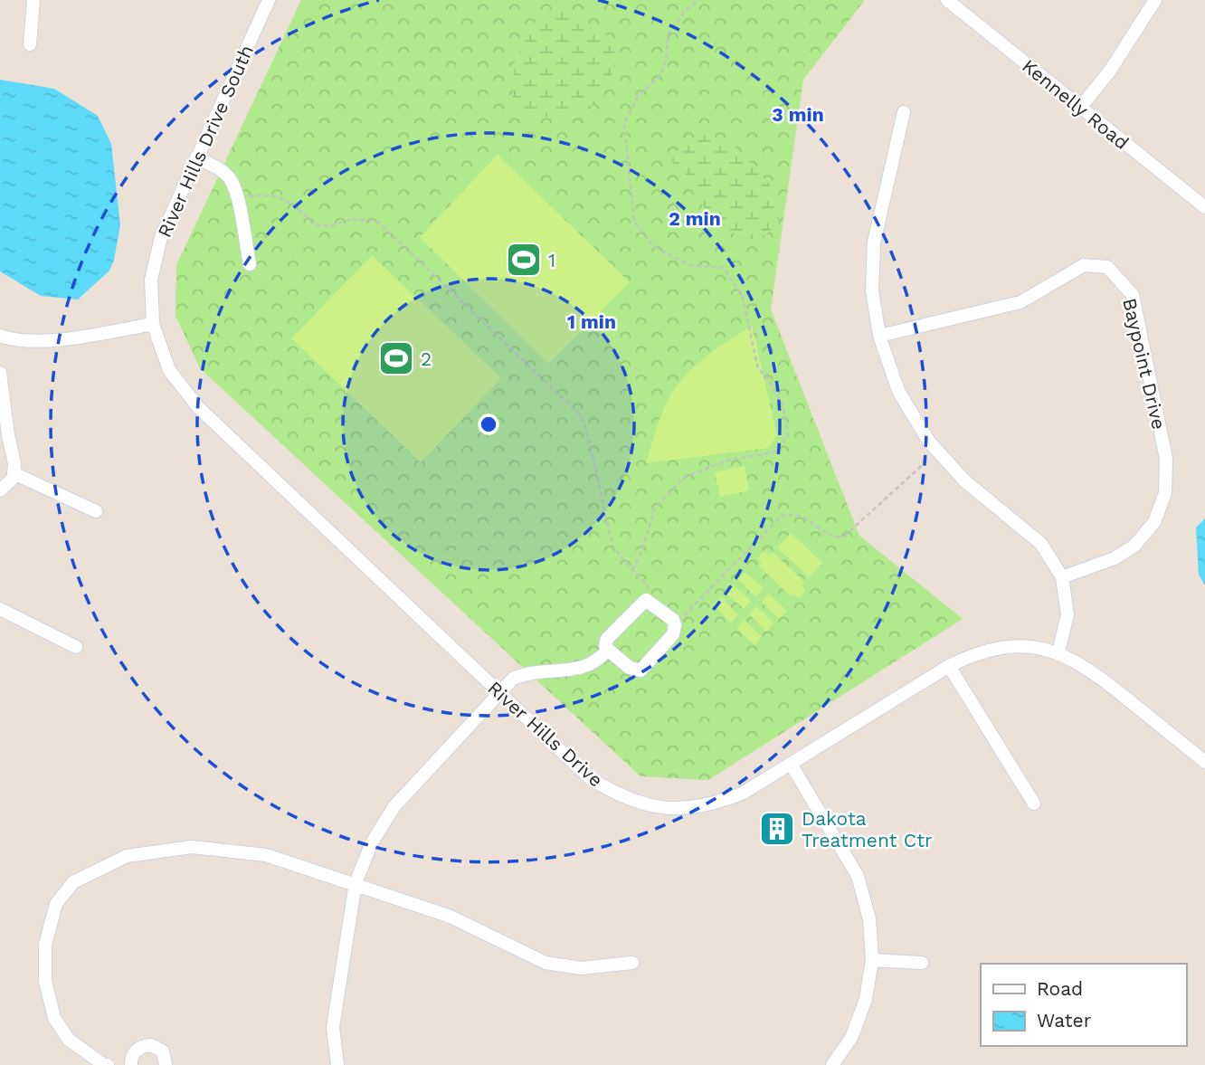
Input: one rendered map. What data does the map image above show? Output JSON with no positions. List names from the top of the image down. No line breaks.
{"streets":{"street":["Kennelly Road","River Hills Drive South","Baypoint Drive","River Hills Drive"]},"crossings":[["River Hills Drive South","River Hills Drive"]],"places":{"sports":["1","2"],"building":["Dakota Treatment Ctr"]},"legend":["Road","Water"],"rings":["3 min","2 min","1 min"]}
